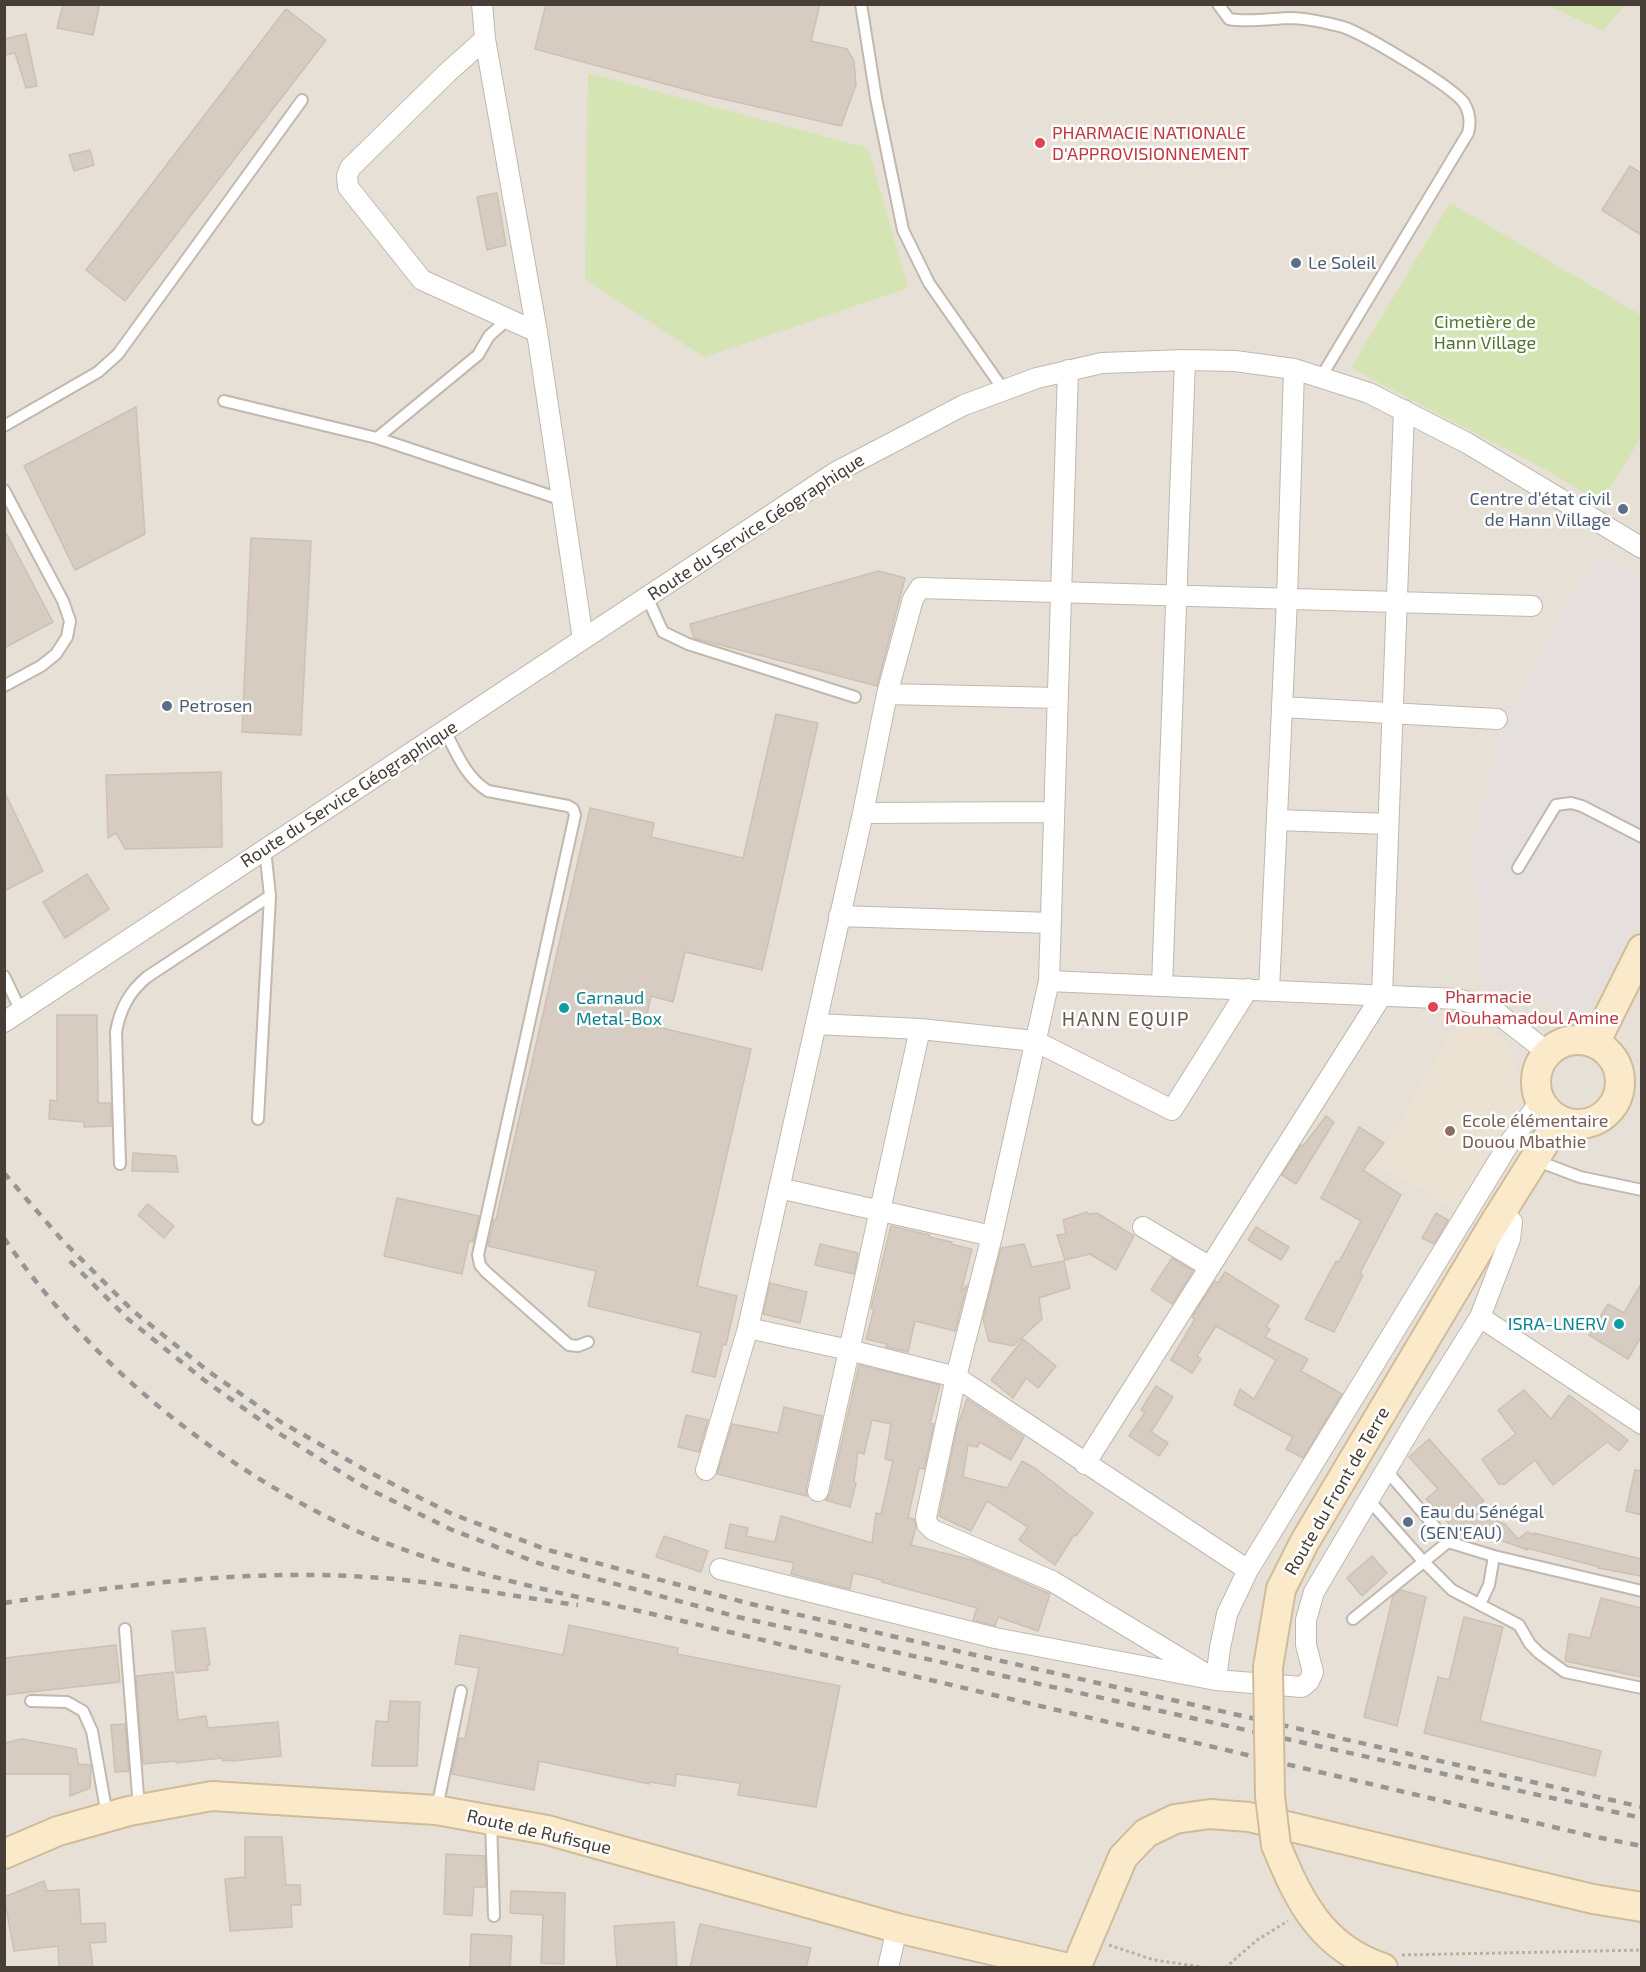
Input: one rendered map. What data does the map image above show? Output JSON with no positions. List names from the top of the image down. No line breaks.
{"streets":{"main road":["Route du Front de Terre","Route de Rufisque"],"street":["Route du Service Géographique"]},"districts":["HANN EQUIP"],"parks":["Cimetière de Hann Village"],"places":["PHARMACIE NATIONALE D'APPROVISIONNEMENT","Le Soleil","Centre d’état civil de Hann Village","Petrosen","Pharmacie Mouhamadoul Amine","Carnaud Metal-Box","Ecole élémentaire Douou Mbathie","ISRA-LNERV","Eau du Sénégal (SEN'EAU)"]}
